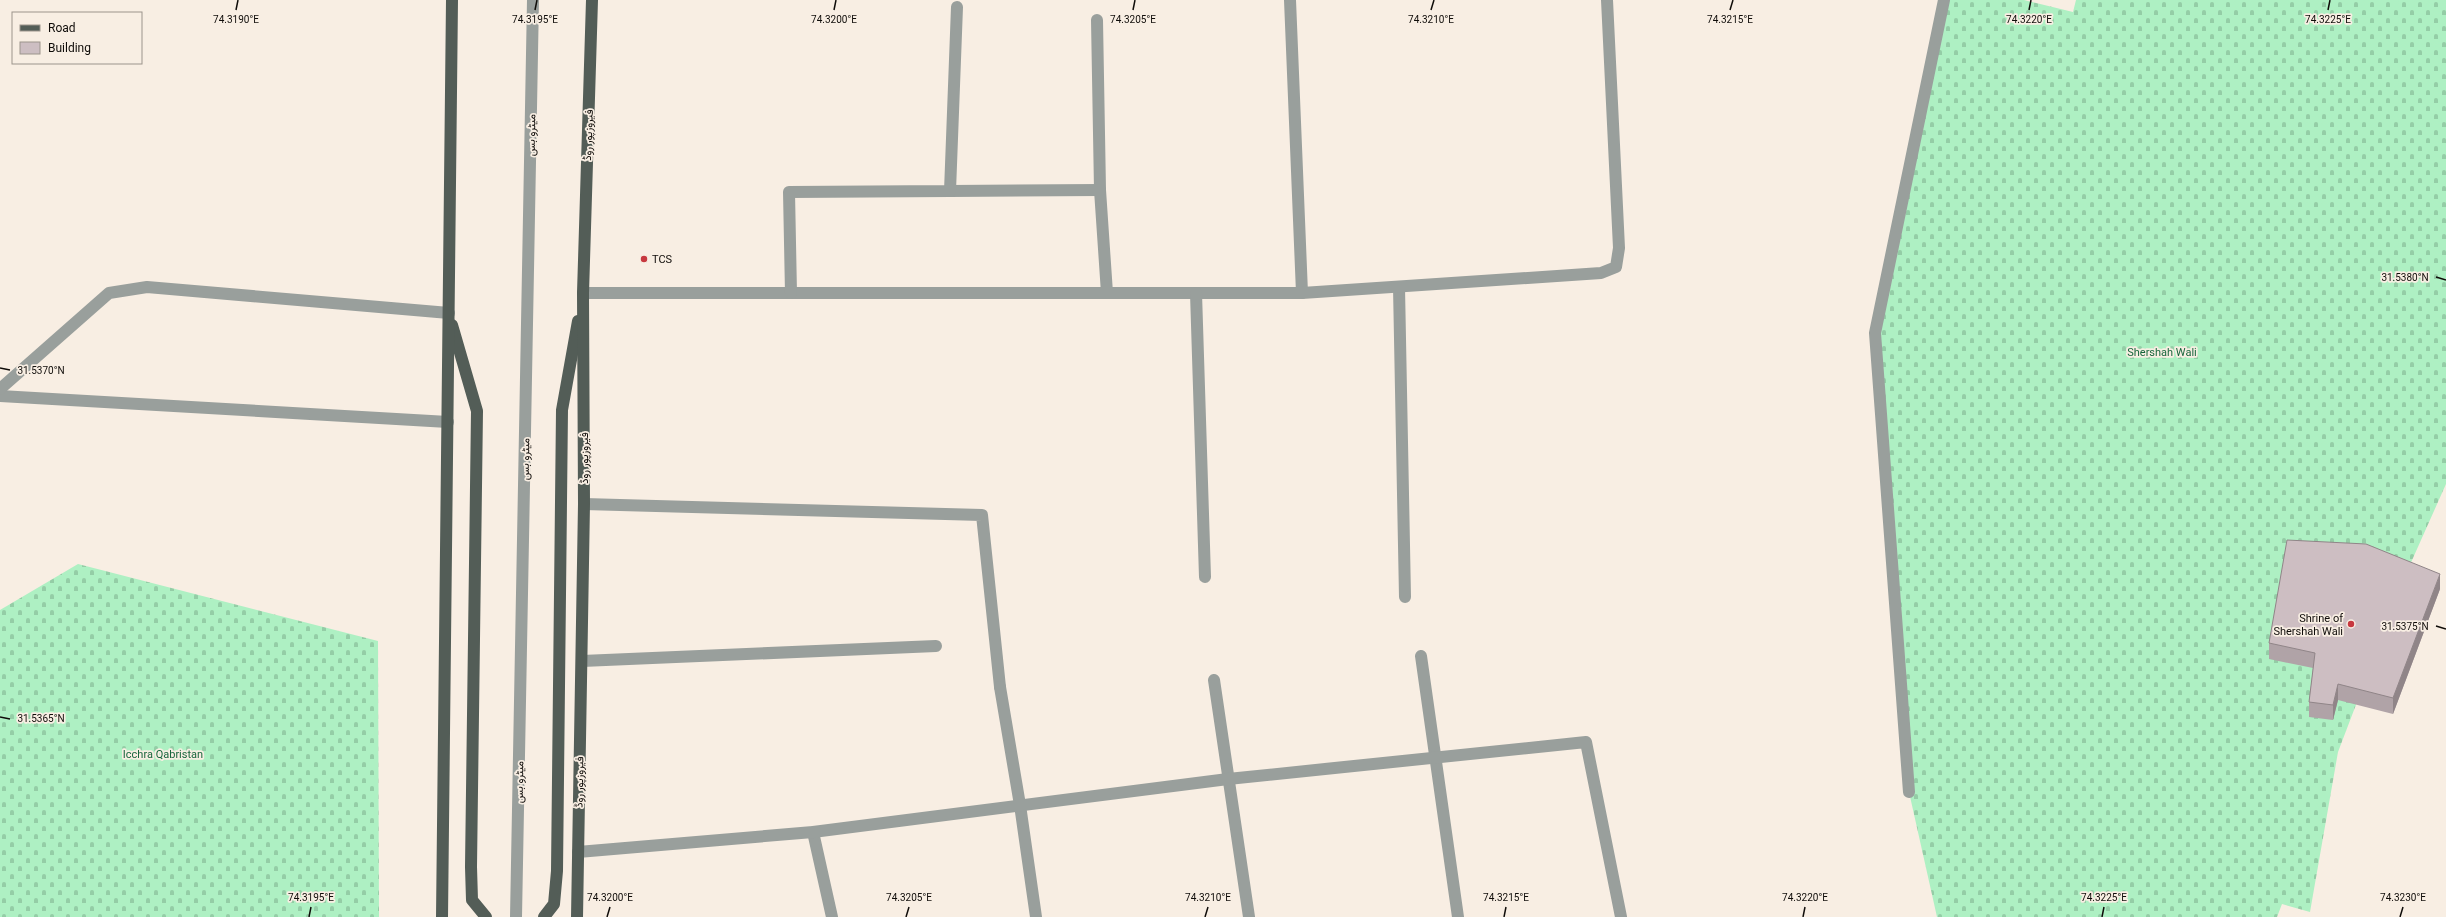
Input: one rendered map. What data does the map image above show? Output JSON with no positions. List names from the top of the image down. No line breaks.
{"streets":{"main road":["فیروزپور روڈ"],"street":["میٹرو بس"]},"parks":["Shershah Wali","Icchra Qabristan"],"places":["TCS","Shrine of Shershah Wali"],"legend":["Road","Building"],"coordinates":["74.3190°E","74.3195°E","74.3200°E","74.3205°E","74.3210°E","74.3215°E","74.3220°E","74.3225°E","31.5380°N","31.5370°N","31.5375°N","31.5365°N","74.3230°E"]}
